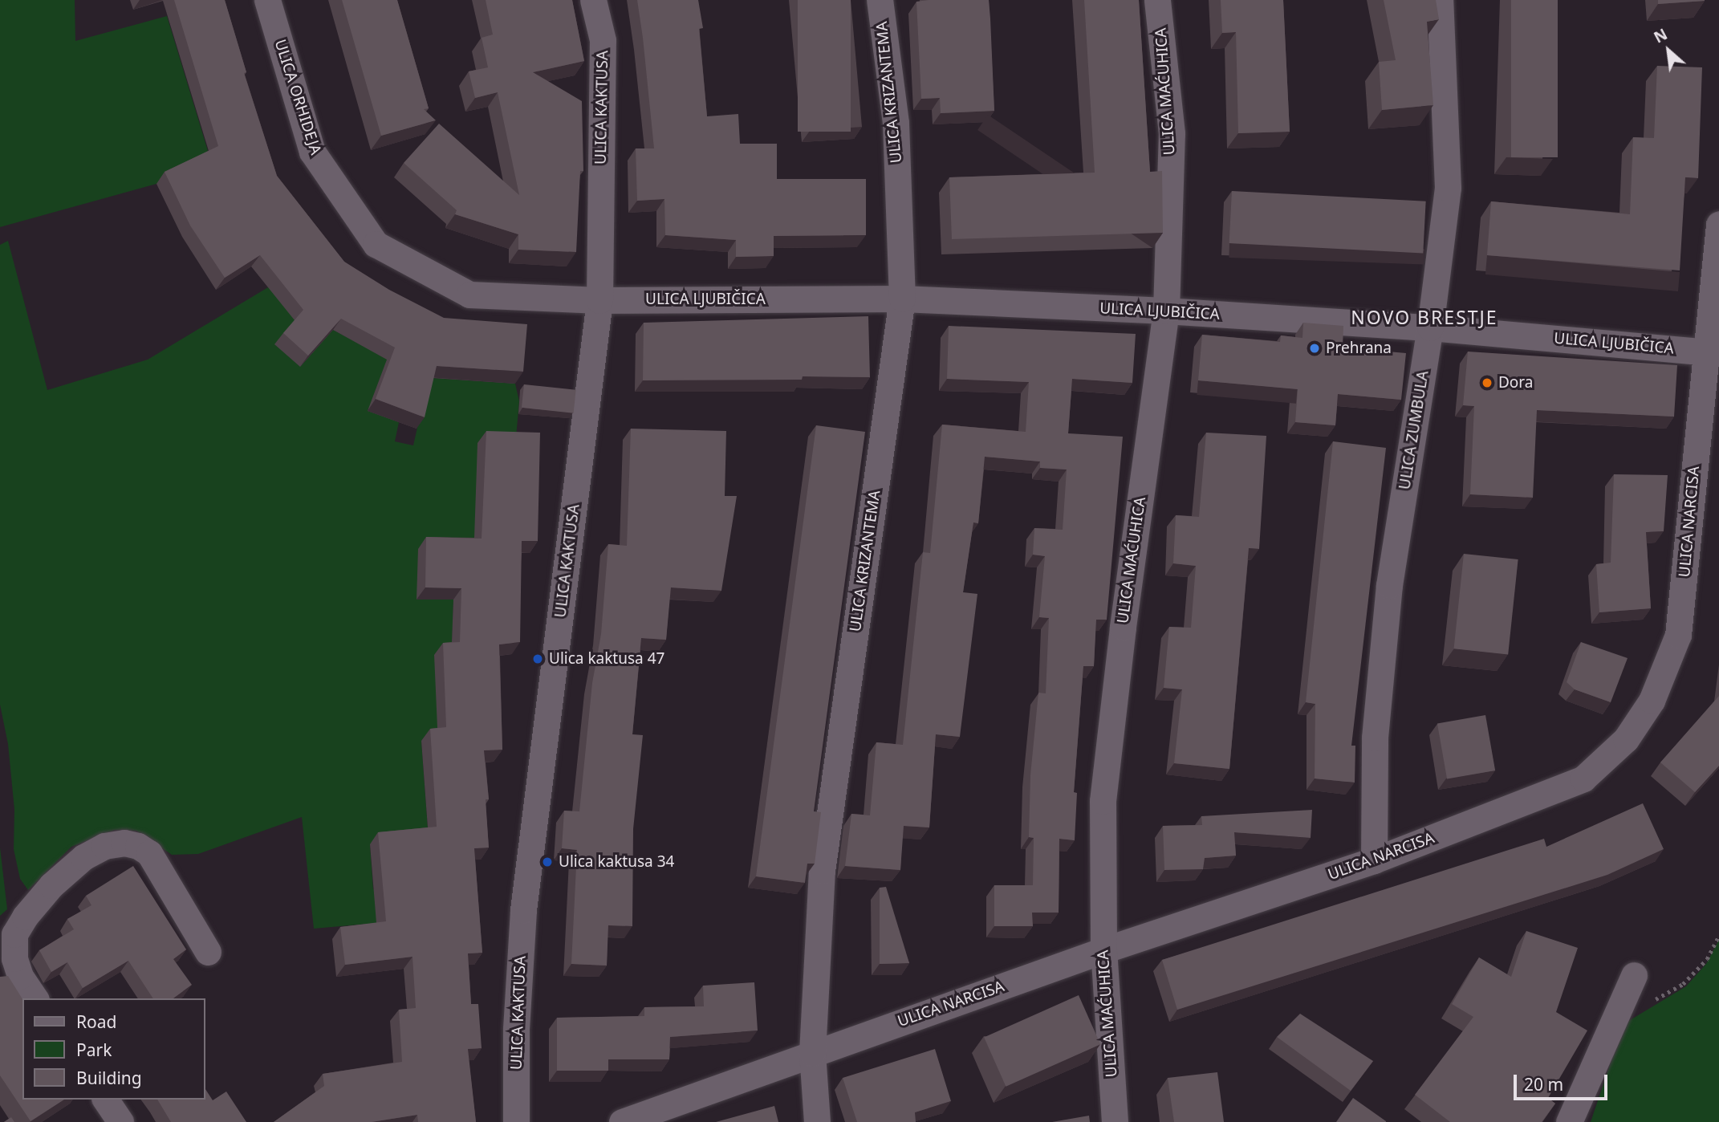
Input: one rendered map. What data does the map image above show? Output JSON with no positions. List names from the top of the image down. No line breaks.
{"streets":{"street":["ULICA MAĆUHICA","ULICA KRIZANTEMA","ULICA ORHIDEJA","ULICA KAKTUSA","ULICA LJUBIČICA","ULICA ZUMBULA","ULICA NARCISA"]},"crossings":[["ULICA MAĆUHICA","ULICA LJUBIČICA"],["ULICA MAĆUHICA","ULICA NARCISA"],["ULICA KRIZANTEMA","ULICA LJUBIČICA"],["ULICA KRIZANTEMA","ULICA NARCISA"],["ULICA ORHIDEJA","ULICA KAKTUSA"],["ULICA ORHIDEJA","ULICA LJUBIČICA"],["ULICA KAKTUSA","ULICA LJUBIČICA"],["ULICA LJUBIČICA","ULICA ZUMBULA"],["ULICA LJUBIČICA","ULICA NARCISA"],["ULICA ZUMBULA","ULICA NARCISA"]],"districts":["NOVO BRESTJE"],"places":["Prehrana","Dora","Ulica kaktusa 47","Ulica kaktusa 34"],"legend":["Road","Park","Building"],"scale_bar":"20 m","north":"top left"}
